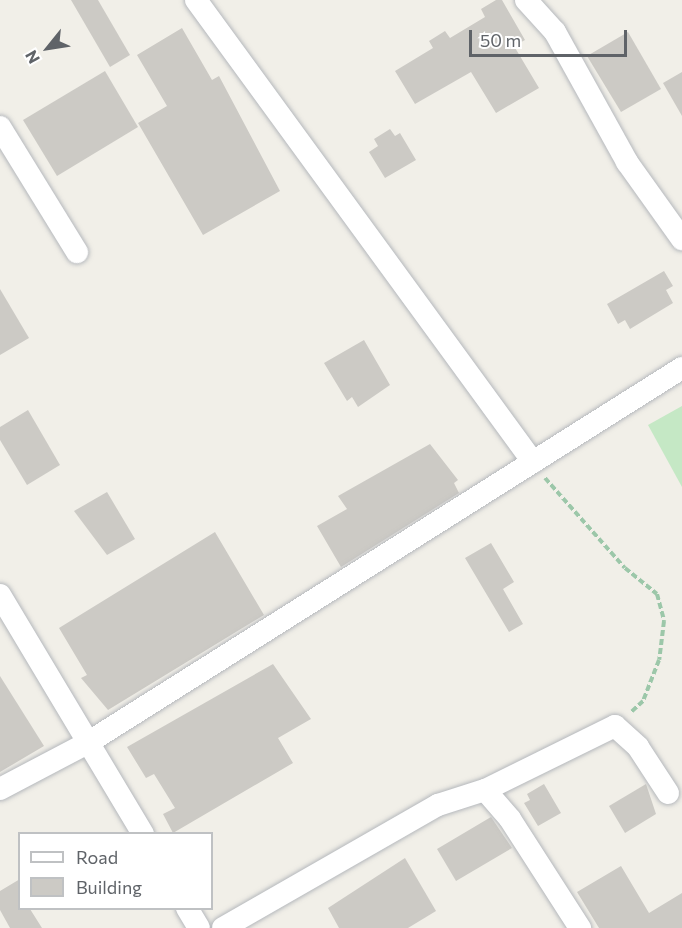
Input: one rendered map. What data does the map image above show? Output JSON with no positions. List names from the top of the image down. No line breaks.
{"legend":["Road","Building"],"scale_bar":"50 m","north":"bottom left"}
